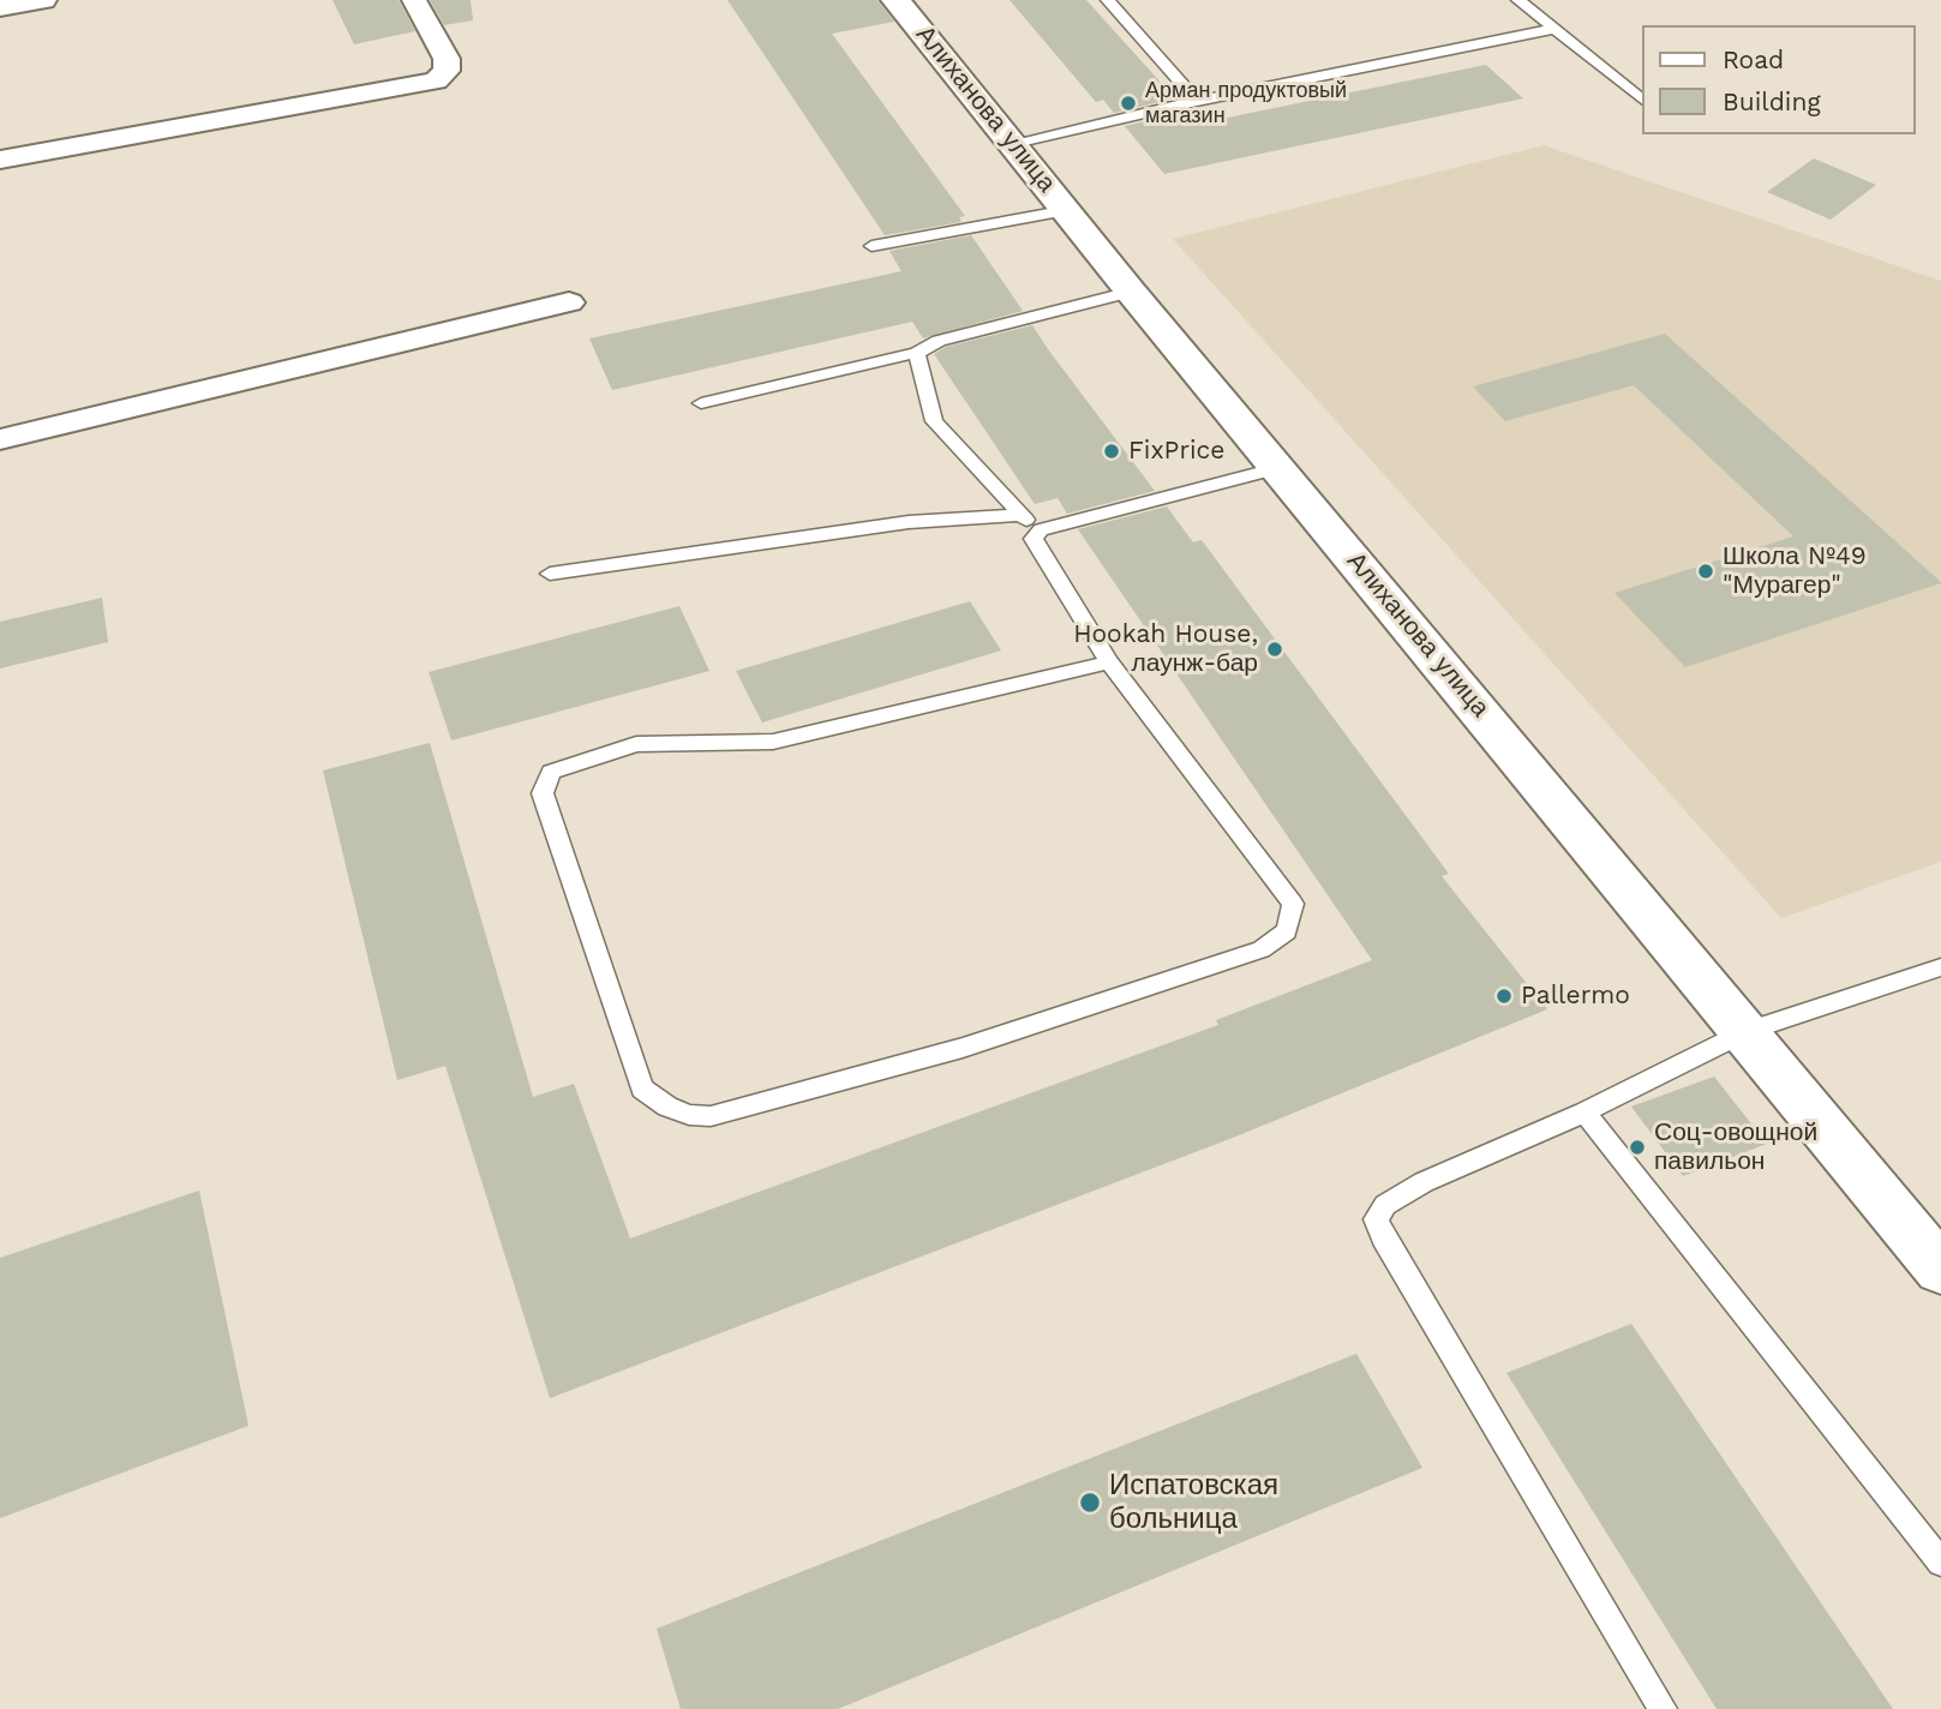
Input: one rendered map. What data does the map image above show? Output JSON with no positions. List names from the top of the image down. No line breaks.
{"streets":{"street":["Алиханова улица"]},"places":["Арман продуктовый магазин","FixPrice","Школа №49 \"Мурагер\"","Hookah House, лаунж-бар","Pallermo","Соц-овощной павильон","Испатовская больница"],"legend":["Road","Building"]}
